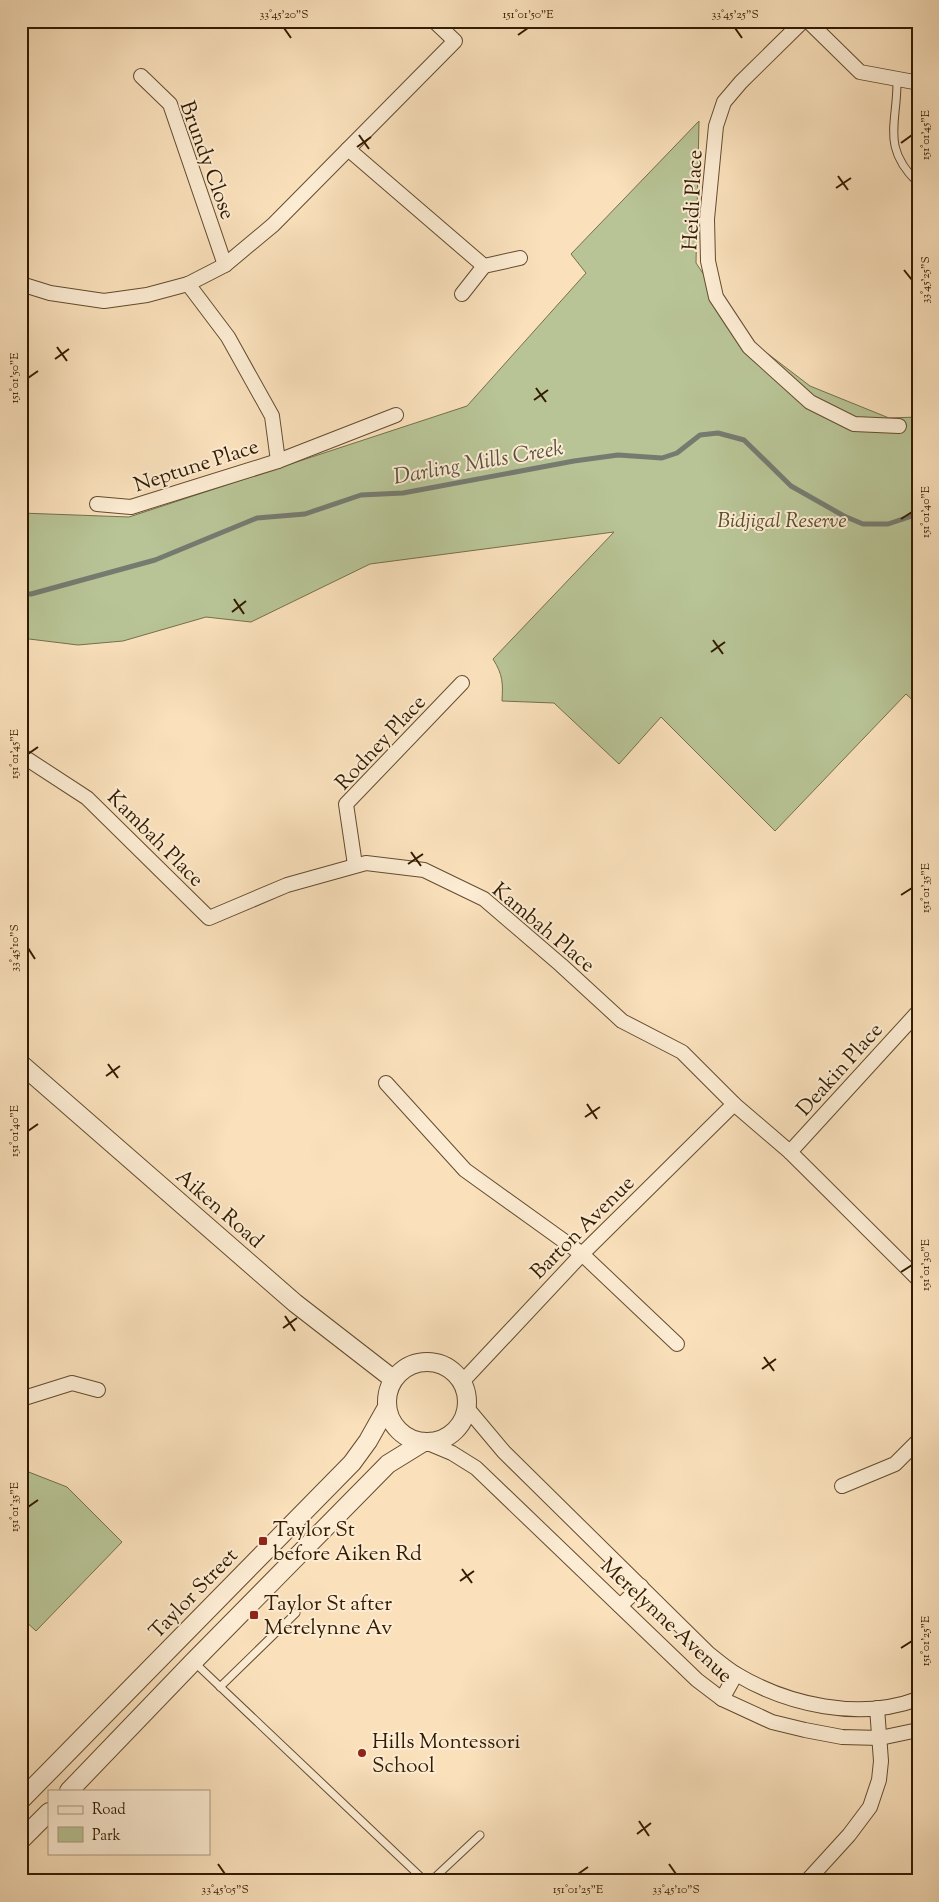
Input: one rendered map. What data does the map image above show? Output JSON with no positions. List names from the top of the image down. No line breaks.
{"streets":{"street":["Brundy Close","Heidi Place","Neptune Place","Rodney Place","Kambah Place","Deakin Place","Aiken Road","Barton Avenue","Taylor Street","Merelynne Avenue"]},"crossings":[["Rodney Place","Kambah Place"],["Kambah Place","Deakin Place"],["Kambah Place","Barton Avenue"],["Aiken Road","Barton Avenue"],["Aiken Road","Taylor Street"],["Aiken Road","Merelynne Avenue"],["Barton Avenue","Taylor Street"],["Barton Avenue","Merelynne Avenue"],["Taylor Street","Merelynne Avenue"]],"water":["Darling Mills Creek"],"parks":["Bidjigal Reserve"],"places":{"transit":["Taylor St before Aiken Rd","Taylor St after Merelynne Av"],"other":["Hills Montessori School"]},"legend":["Road","Park"],"coordinates":["33°45'20\"S","151°01'50\"E","33°45'25\"S","151°01'45\"E","151°01'40\"E","151°01'35\"E","33°45'10\"S","151°01'30\"E","151°01'25\"E","33°45'05\"S"]}
